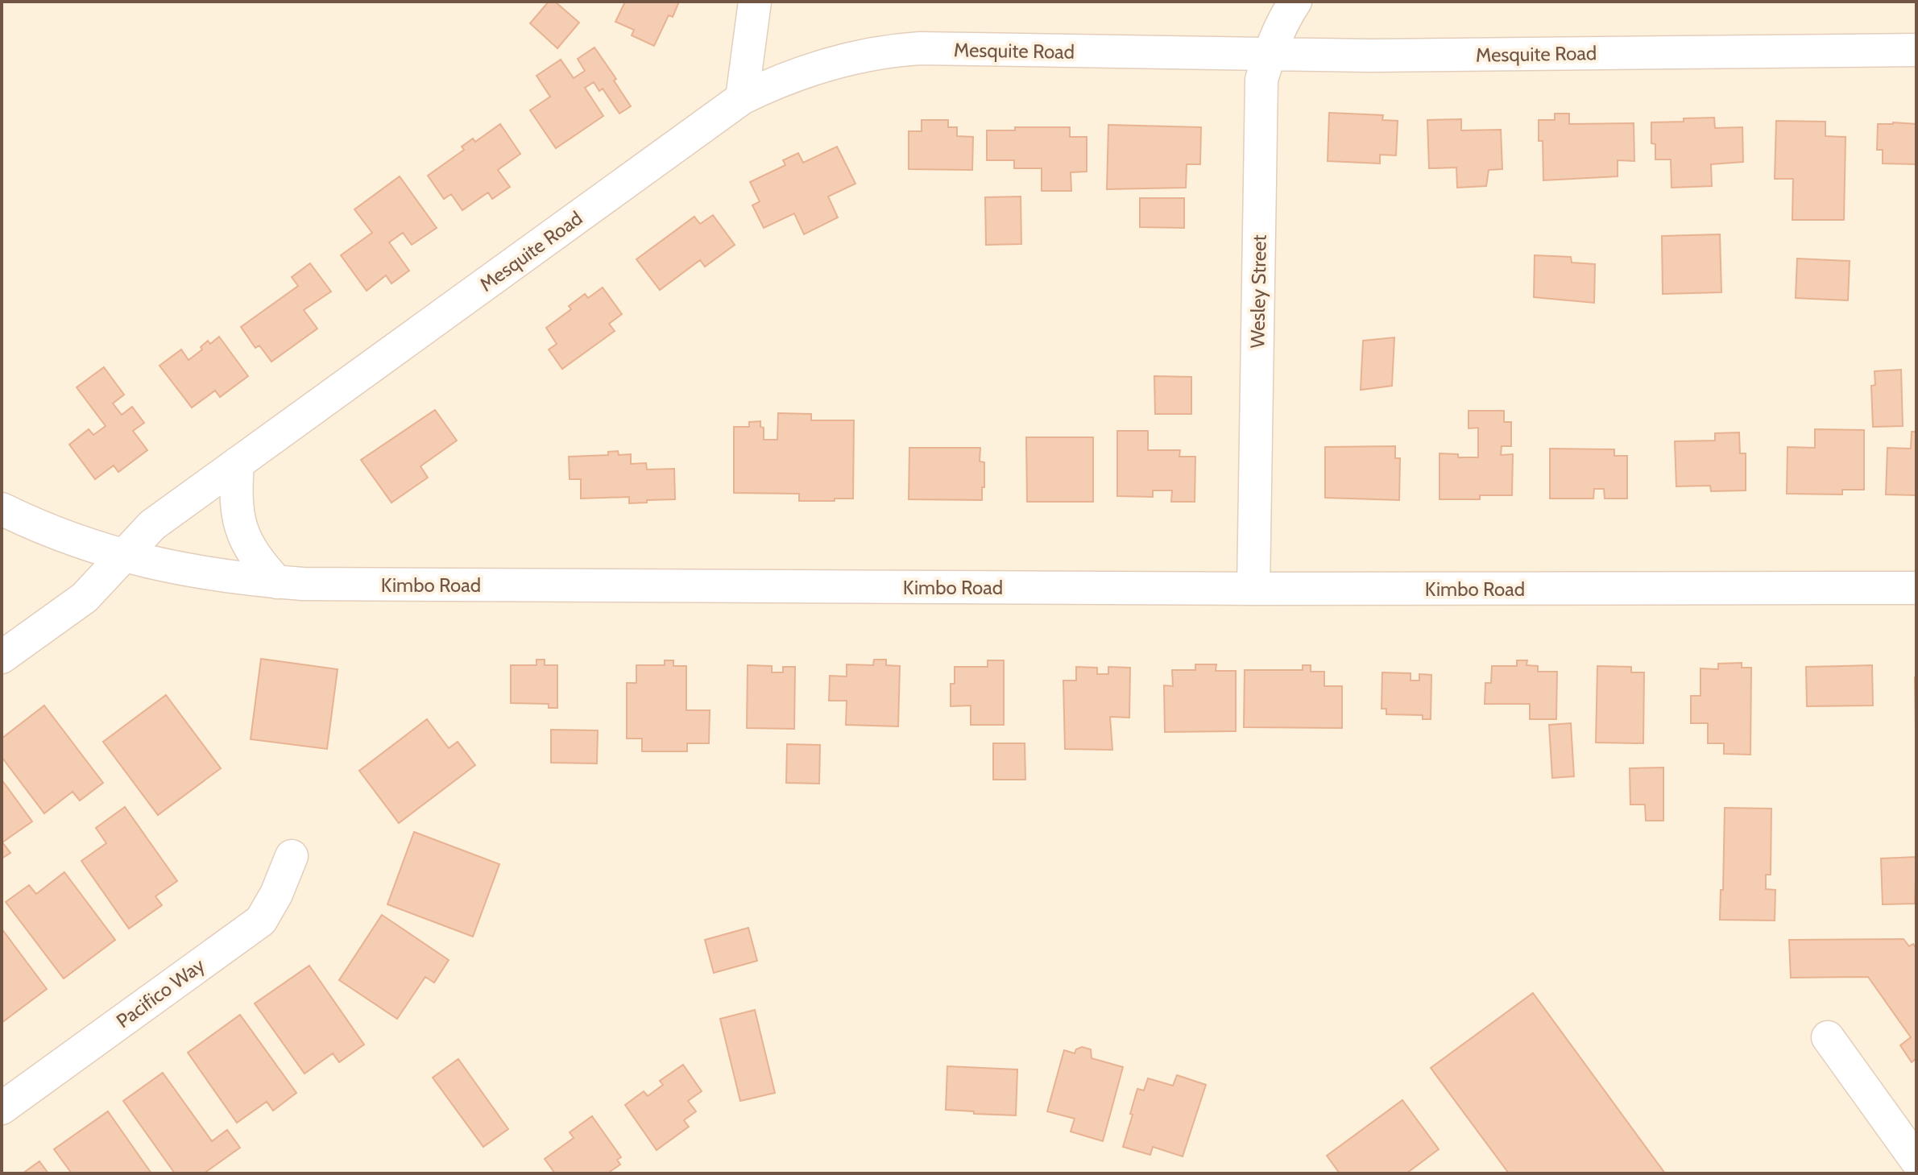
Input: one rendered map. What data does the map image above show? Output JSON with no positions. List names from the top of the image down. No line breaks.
{"streets":{"street":["Mesquite Road","Wesley Street","Kimbo Road","Pacifico Way"]},"crossings":[["Mesquite Road","Wesley Street"],["Mesquite Road","Kimbo Road"],["Wesley Street","Kimbo Road"]]}
